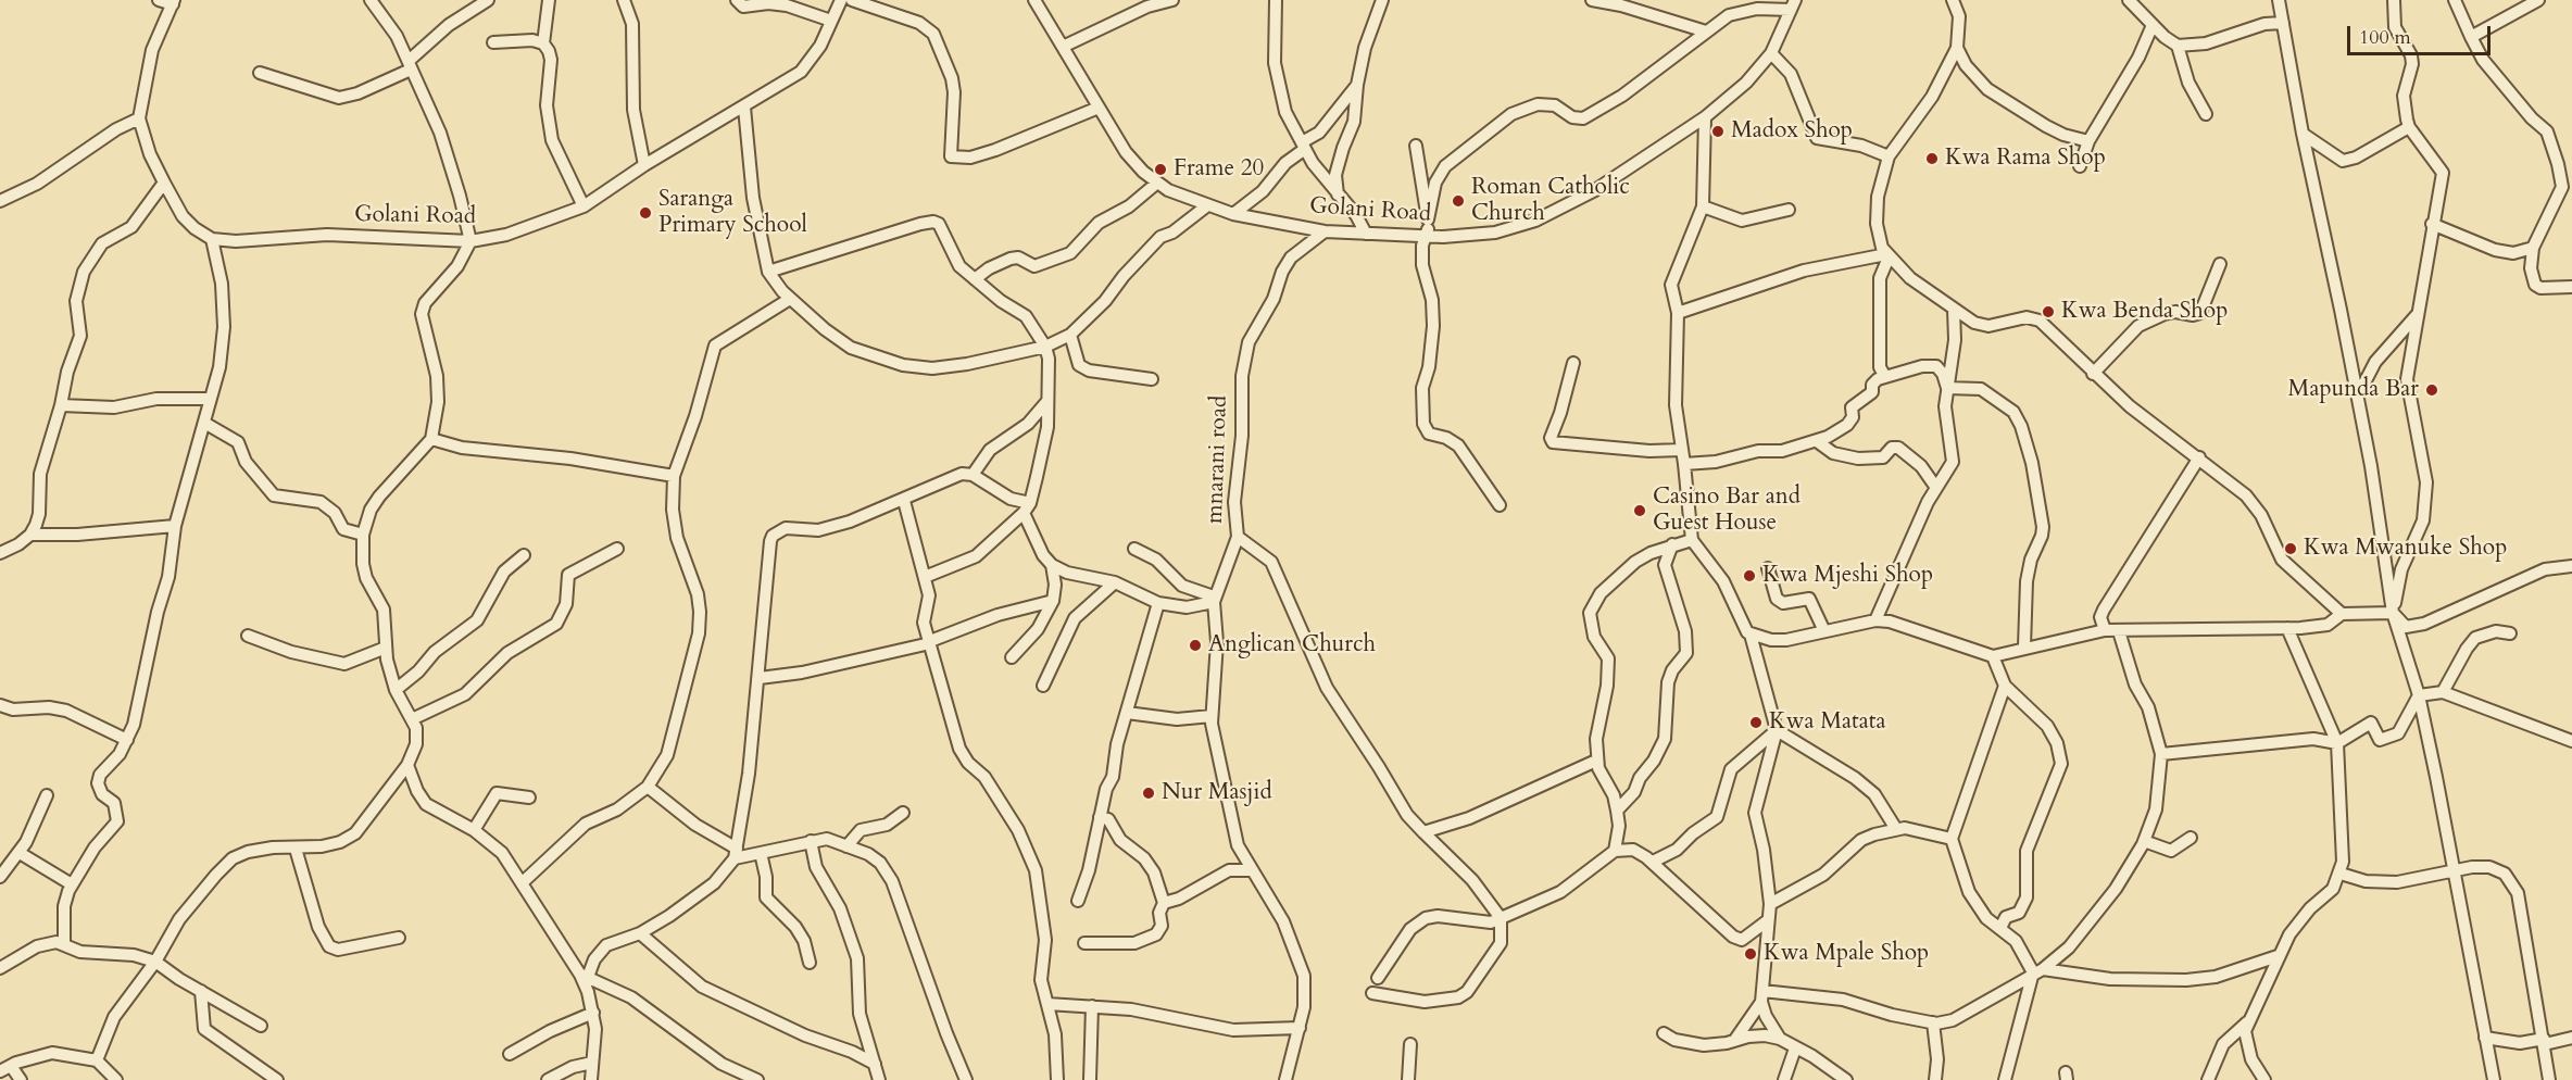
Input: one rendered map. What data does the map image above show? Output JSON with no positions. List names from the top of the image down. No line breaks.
{"streets":{"street":["Golani Road","mnarani road"]},"crossings":[["Golani Road","mnarani road"]],"places":["Madox Shop","Kwa Rama Shop","Frame 20","Roman Catholic Church","Saranga Primary School","Kwa Benda Shop","Mapunda Bar","Casino Bar and Guest House","Kwa Mwanuke Shop","Kwa Mjeshi Shop","Anglican Church","Kwa Matata","Nur Masjid","Kwa Mpale Shop"],"scale_bar":"100 m"}
